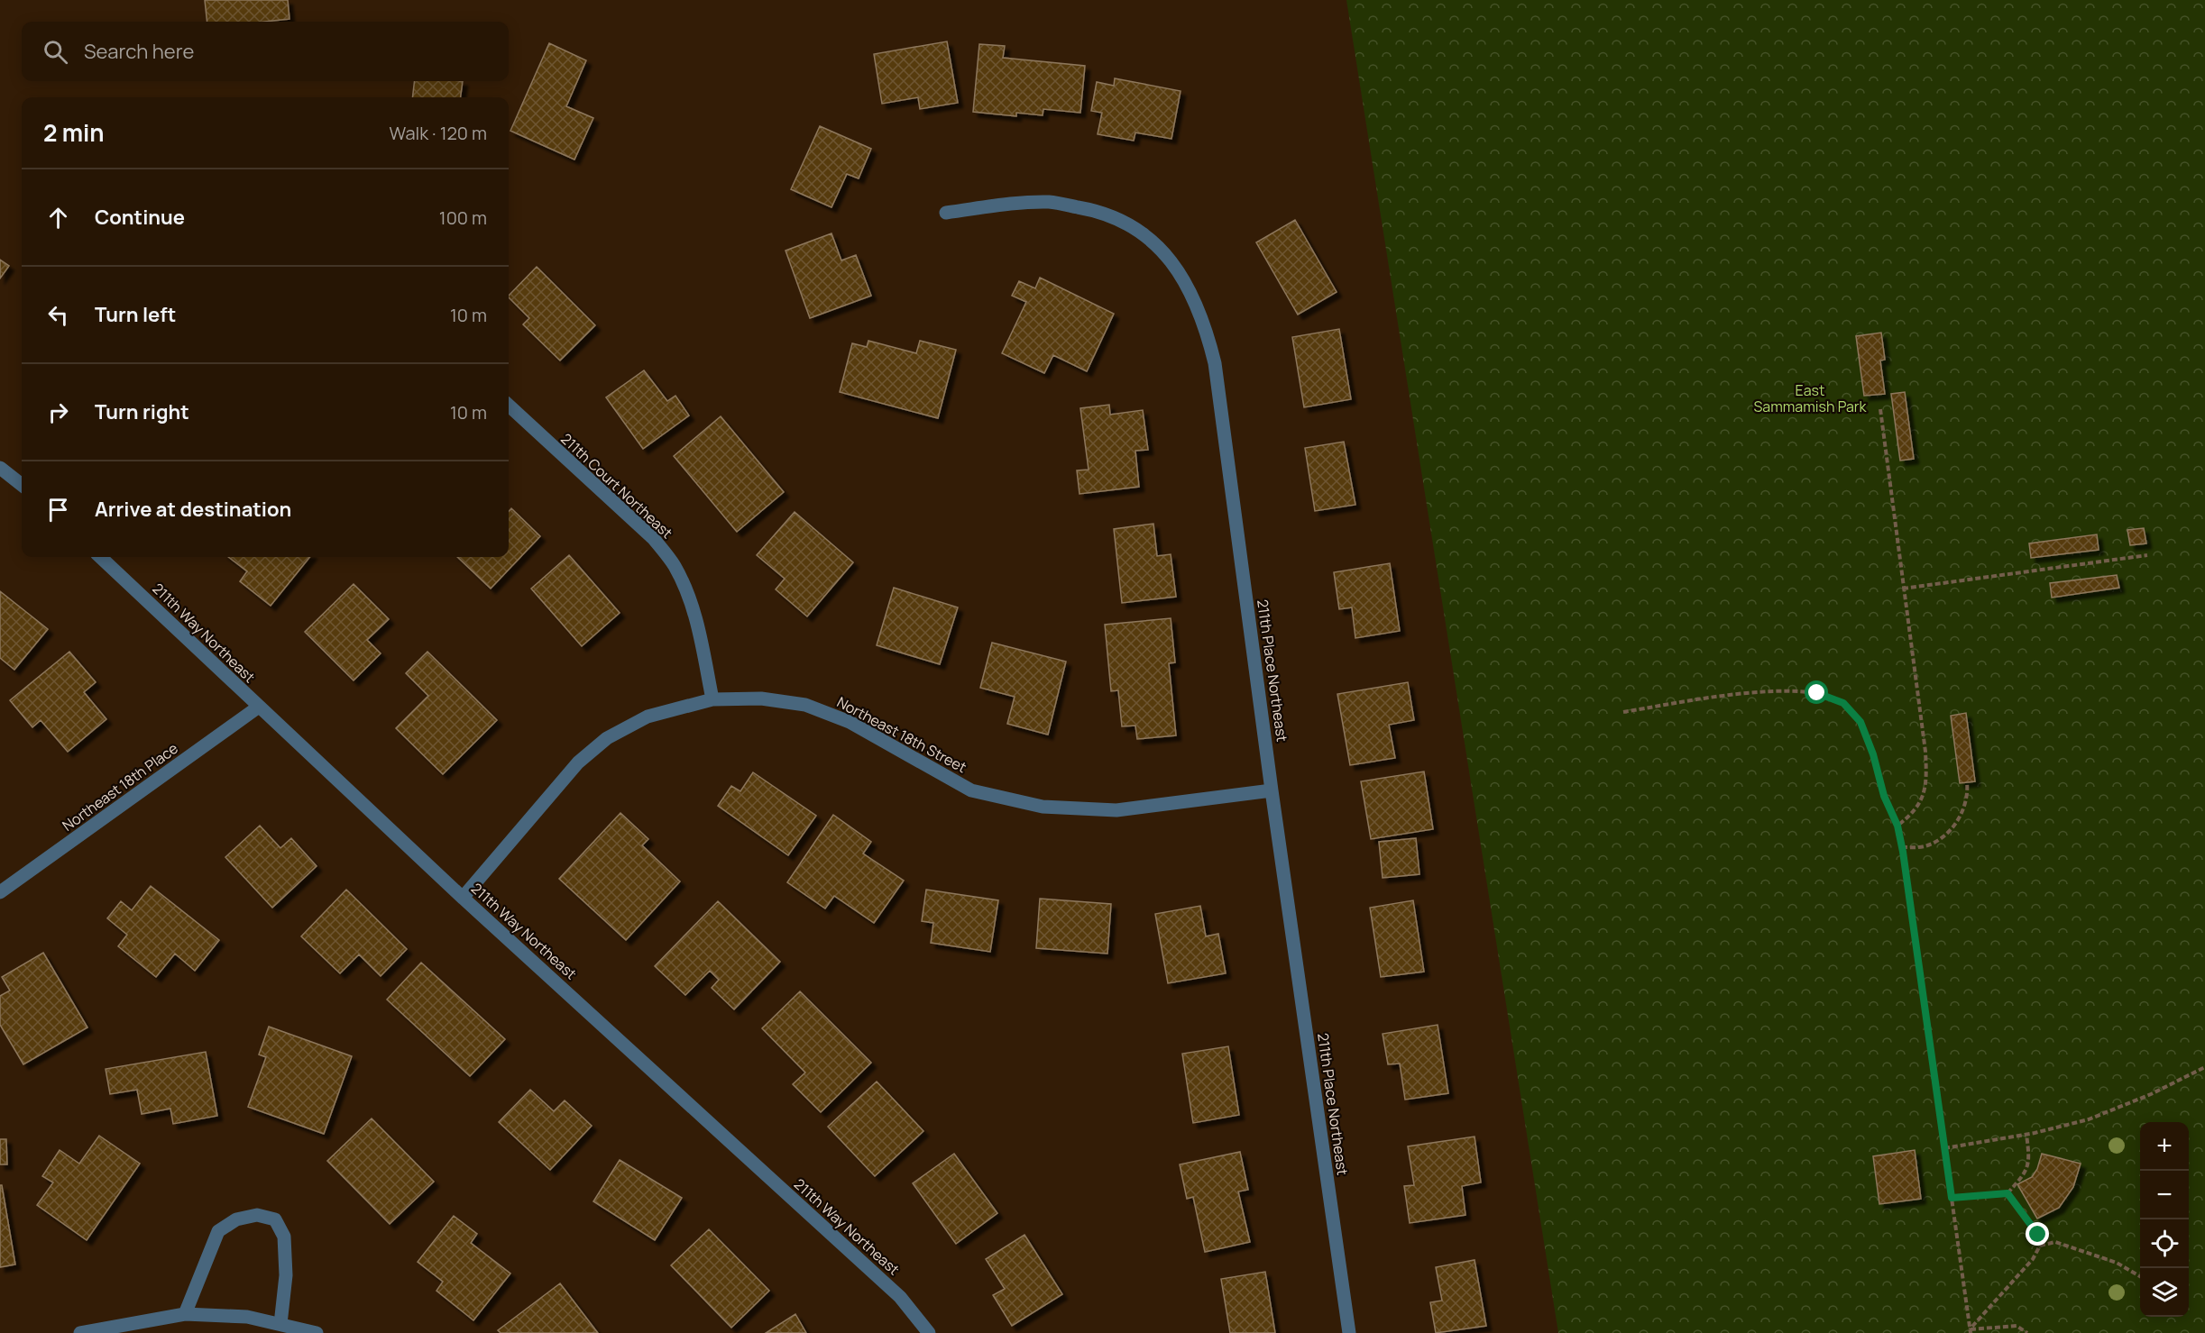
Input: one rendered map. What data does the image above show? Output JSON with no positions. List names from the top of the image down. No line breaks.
{"streets":{"street":["211th Court Northeast","211th Way Northeast","211th Place Northeast","Northeast 18th Street","Northeast 18th Place"]},"crossings":[["211th Court Northeast","Northeast 18th Street"],["211th Way Northeast","Northeast 18th Street"],["211th Way Northeast","Northeast 18th Place"],["211th Place Northeast","Northeast 18th Street"]],"parks":["East Sammamish Park"],"page":{"search":"Search here","heading":["2 min","Walk · 120 m"],"list":[["Continue","100 m"],["Turn left","10 m"],["Turn right","10 m"],"Arrive at destination"],"map_buttons":["+","−"]}}
